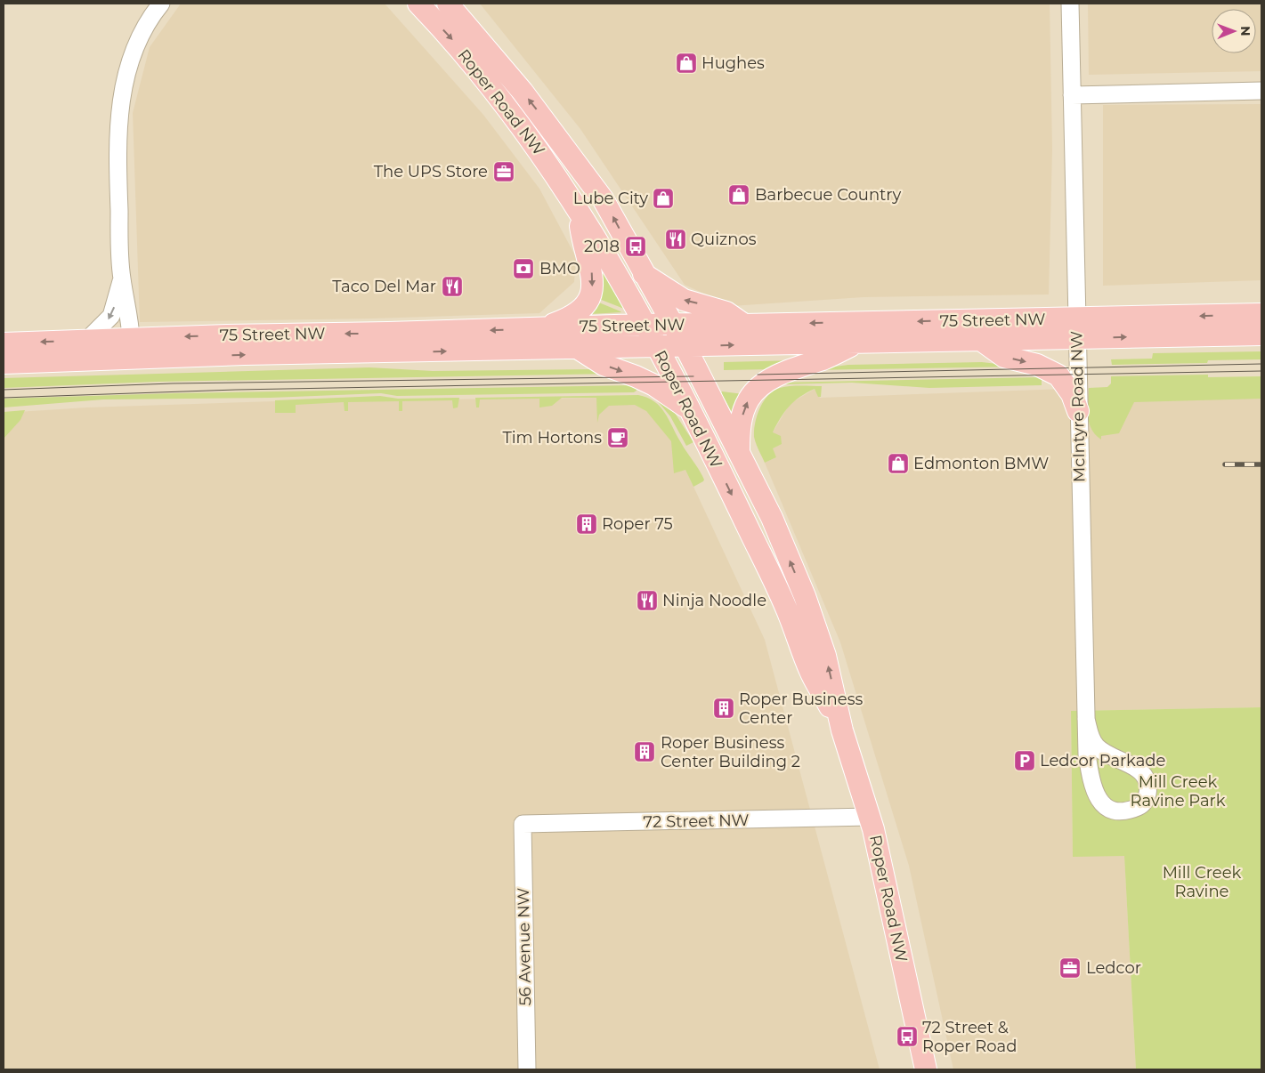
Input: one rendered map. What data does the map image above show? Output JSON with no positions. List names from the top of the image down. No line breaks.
{"streets":{"main road":["Roper Road NW","75 Street NW"],"street":["McIntyre Road NW","72 Street NW","56 Avenue NW"]},"crossings":[["Roper Road NW","75 Street NW"],["Roper Road NW","72 Street NW"],["75 Street NW","McIntyre Road NW"],["72 Street NW","56 Avenue NW"]],"parks":["Mill Creek Ravine Park","Mill Creek Ravine"],"places":{"shop":["Hughes","Barbecue Country","Lube City","Edmonton BMW"],"office":["The UPS Store","Ledcor"],"restaurant":["Quiznos","Taco Del Mar","Ninja Noodle"],"bus stop":["2018","72 Street & Roper Road"],"bank":["BMO"],"cafe":["Tim Hortons"],"building":["Roper 75","Roper Business Center","Roper Business Center Building 2"],"parking":["Ledcor Parkade"]},"north":"right"}
